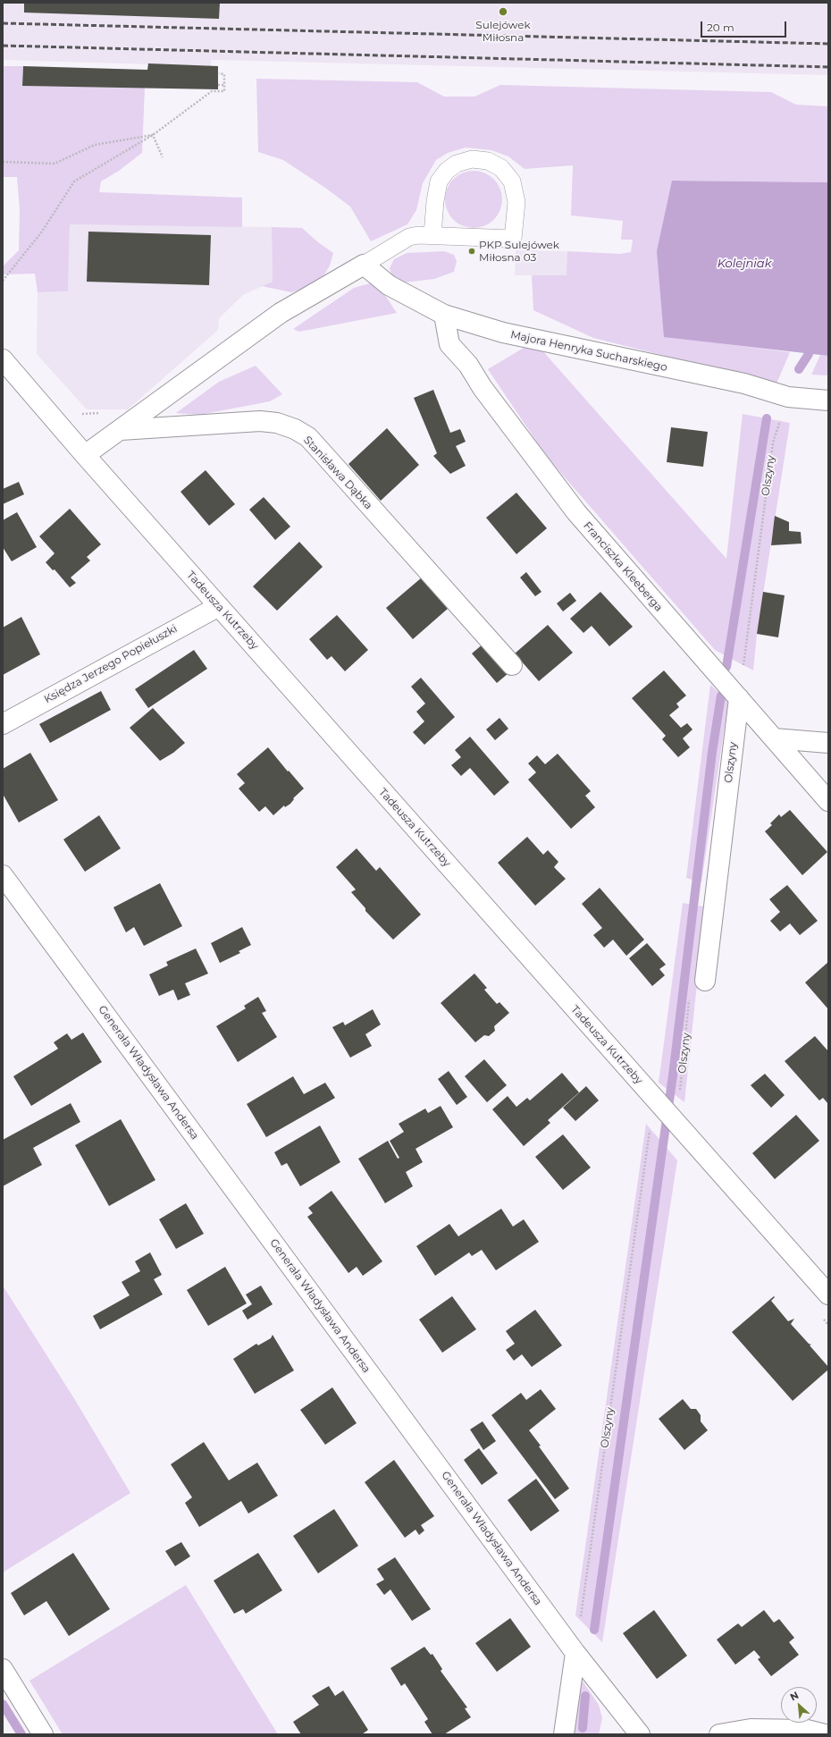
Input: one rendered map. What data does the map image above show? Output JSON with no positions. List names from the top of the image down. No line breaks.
{"streets":{"street":["Majora Henryka Sucharskiego","Stanisława Dąbka","Olszyny","Franciszka Kleeberga","Tadeusza Kutrzeby","Księdza Jerzego Popiełuszki","Generała Władysława Andersa"]},"crossings":[["Majora Henryka Sucharskiego","Olszyny"],["Majora Henryka Sucharskiego","Franciszka Kleeberga"],["Olszyny","Franciszka Kleeberga"],["Olszyny","Tadeusza Kutrzeby"],["Olszyny","Generała Władysława Andersa"],["Tadeusza Kutrzeby","Księdza Jerzego Popiełuszki"]],"water":["Kolejniak"],"places":["Sulejówek Miłosna","PKP Sulejówek Miłosna 03"],"scale_bar":"20 m","north":"top left"}
